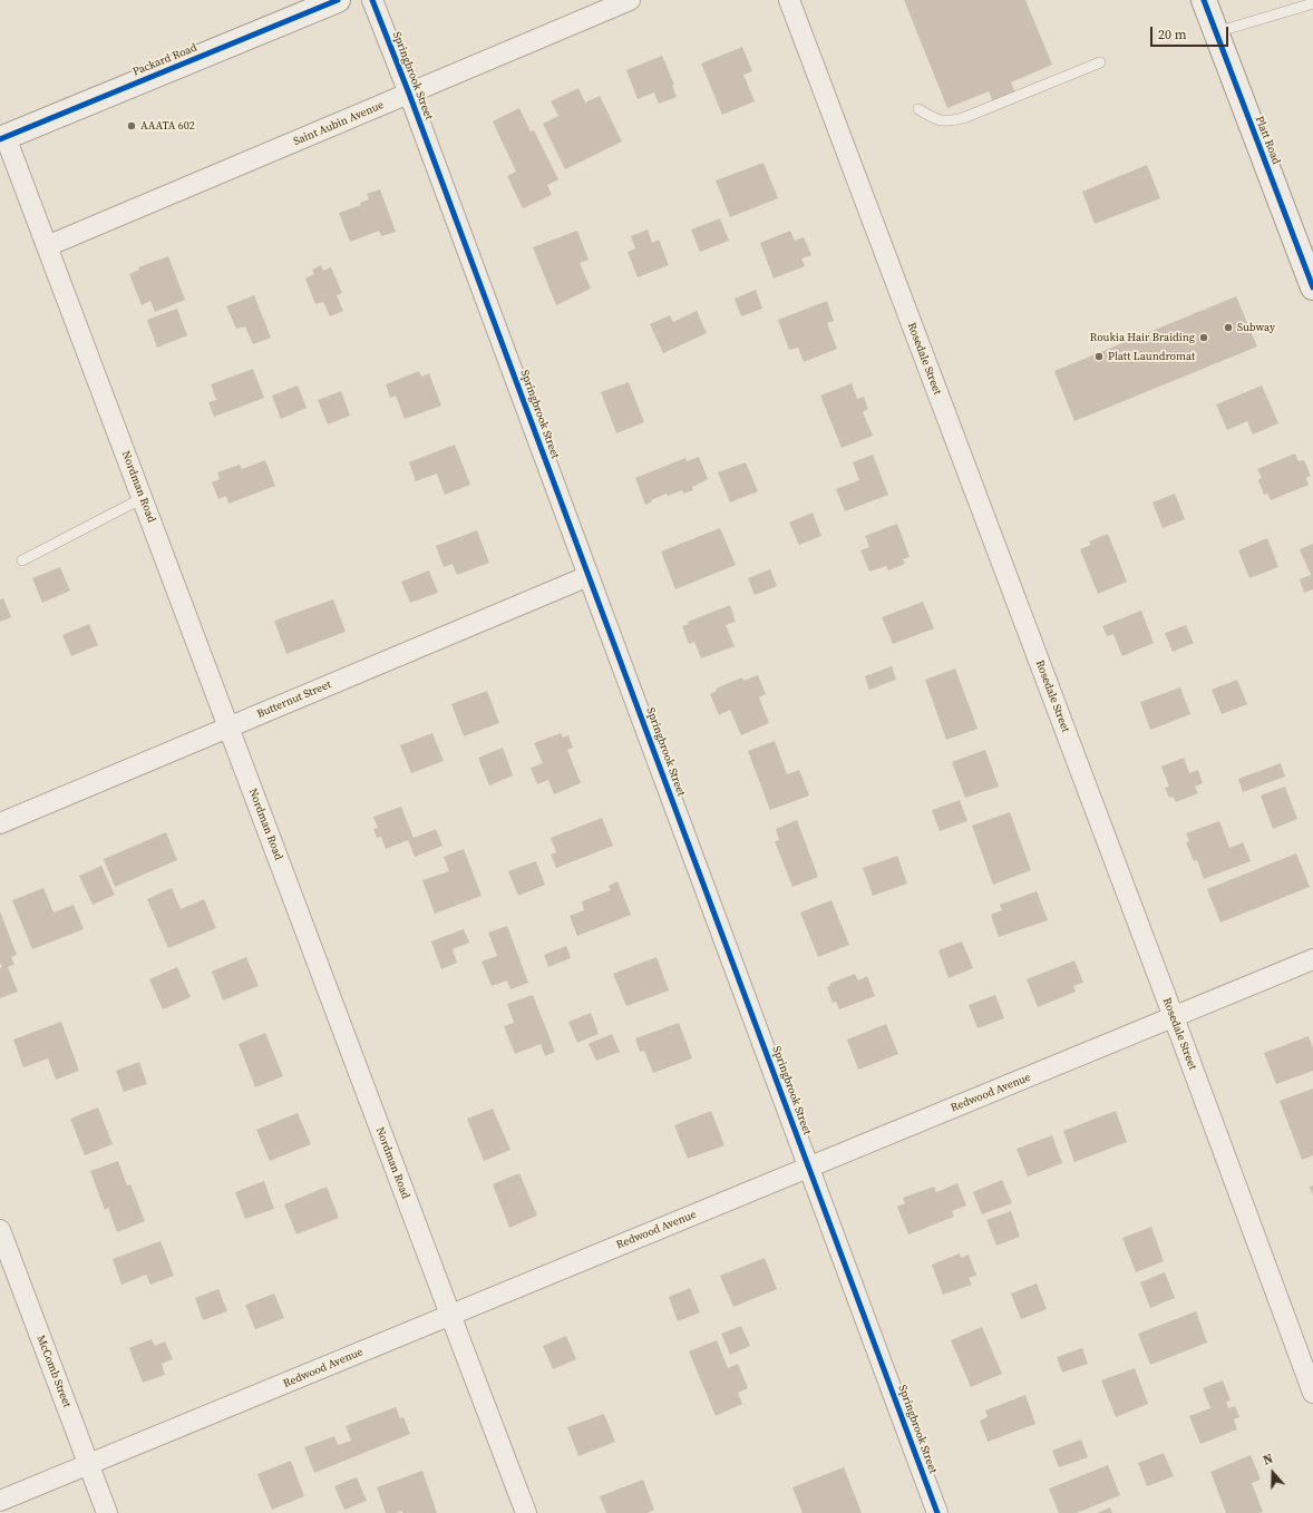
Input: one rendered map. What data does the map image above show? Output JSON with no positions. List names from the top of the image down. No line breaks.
{"streets":{"main road":["Packard Road","Platt Road"],"street":["Springbrook Street","Saint Aubin Avenue","Rosedale Street","Nordman Road","Butternut Street","Redwood Avenue","McComb Street"]},"crossings":[["Packard Road","Nordman Road"],["Springbrook Street","Saint Aubin Avenue"],["Springbrook Street","Butternut Street"],["Springbrook Street","Redwood Avenue"],["Saint Aubin Avenue","Nordman Road"],["Rosedale Street","Redwood Avenue"],["Nordman Road","Butternut Street"],["Nordman Road","Redwood Avenue"],["Redwood Avenue","McComb Street"]],"places":["AAATA 602","Subway","Roukia Hair Braiding","Platt Laundromat"],"scale_bar":"20 m","north":"top"}
